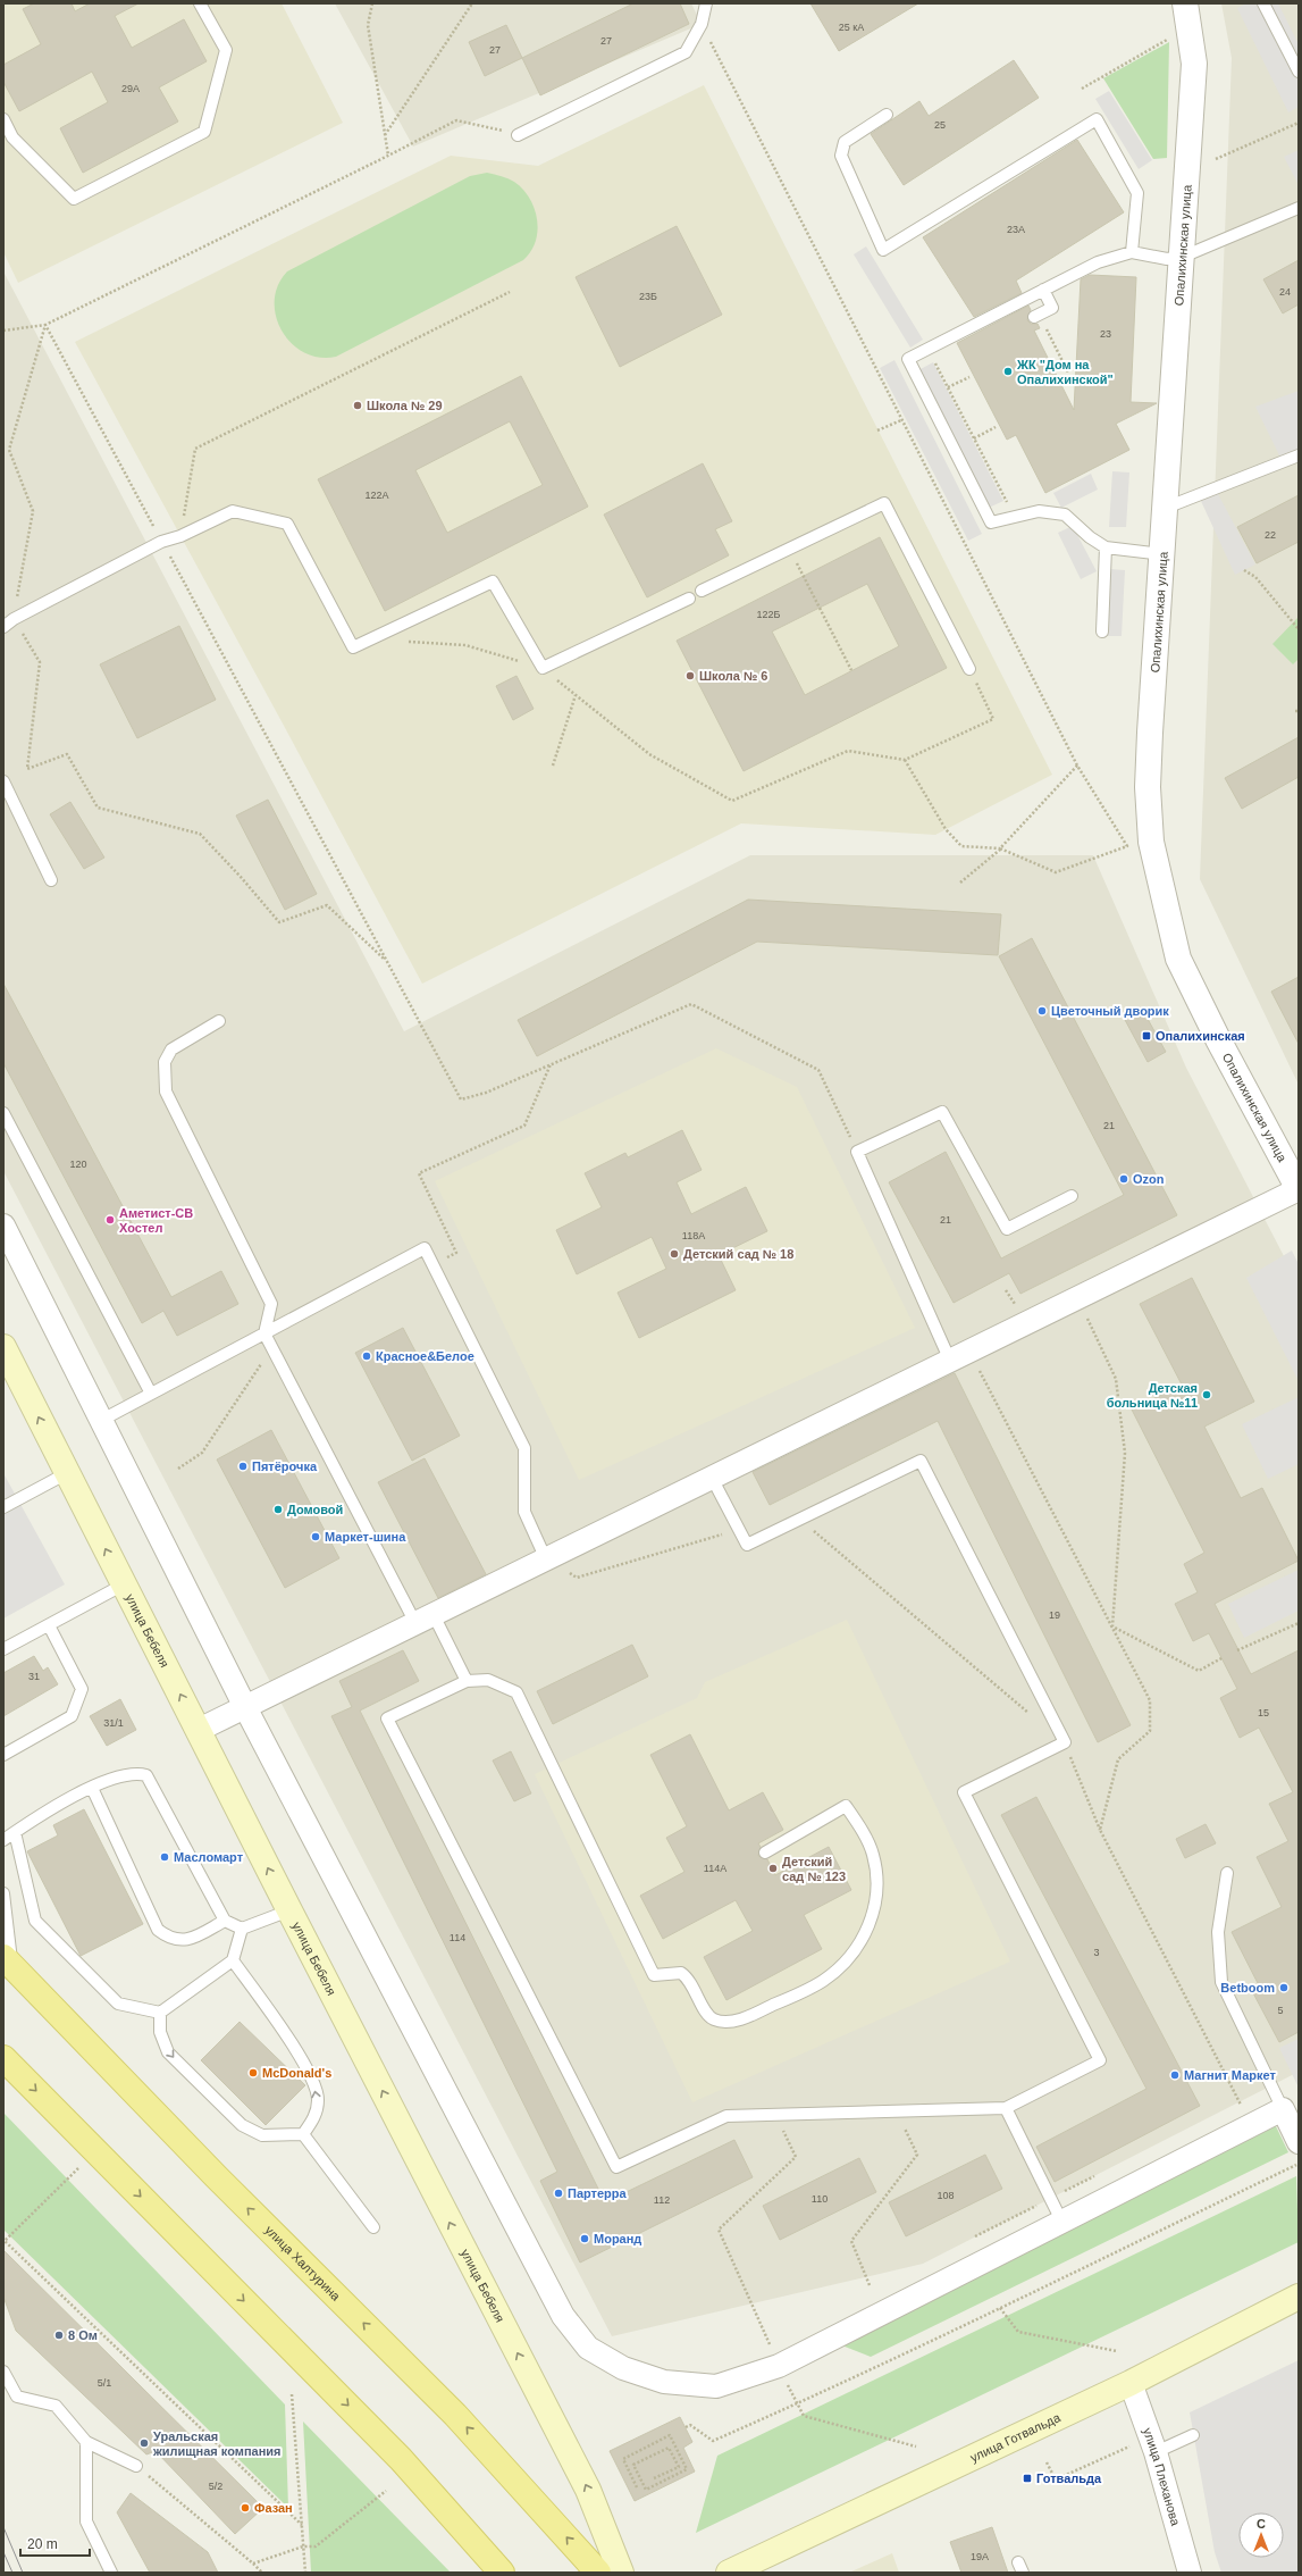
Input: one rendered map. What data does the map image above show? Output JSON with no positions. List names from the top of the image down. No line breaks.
{"streets":{"main road":["улица Бебеля","улица Халтурина","улица Готвальда"],"street":["Опалихинская улица","улица Плеханова"]},"crossings":[["улица Готвальда","улица Плеханова"]],"one_way":["улица Бебеля"],"places":{"other":["ЖК \"Дом на Опалихинской\"","Школа № 29","Школа № 6","Цветочный дворик","Ozon","Аметист-СВ Хостел","Детский сад № 18","Красное&Белое","Детская больница №11","Пятёрочка","Домовой","Маркет-шина","Масломарт","Детский сад № 123","Betboom","McDonald's","Магнит Маркет","Партерра","Моранд","8 Ом","Уральская жилищная компания","Фазан"],"transit":["Опалихинская","Готвальда"]},"house_numbers":["25 кА","27","27","29А","25","23А","24","23Б","23","122А","22","122Б","21","120","21","118А","19","31","15","31/1","114А","114","3","5","108","110","112","5/1","5/2","19А"],"scale_bar":"20 m","north":"top"}
